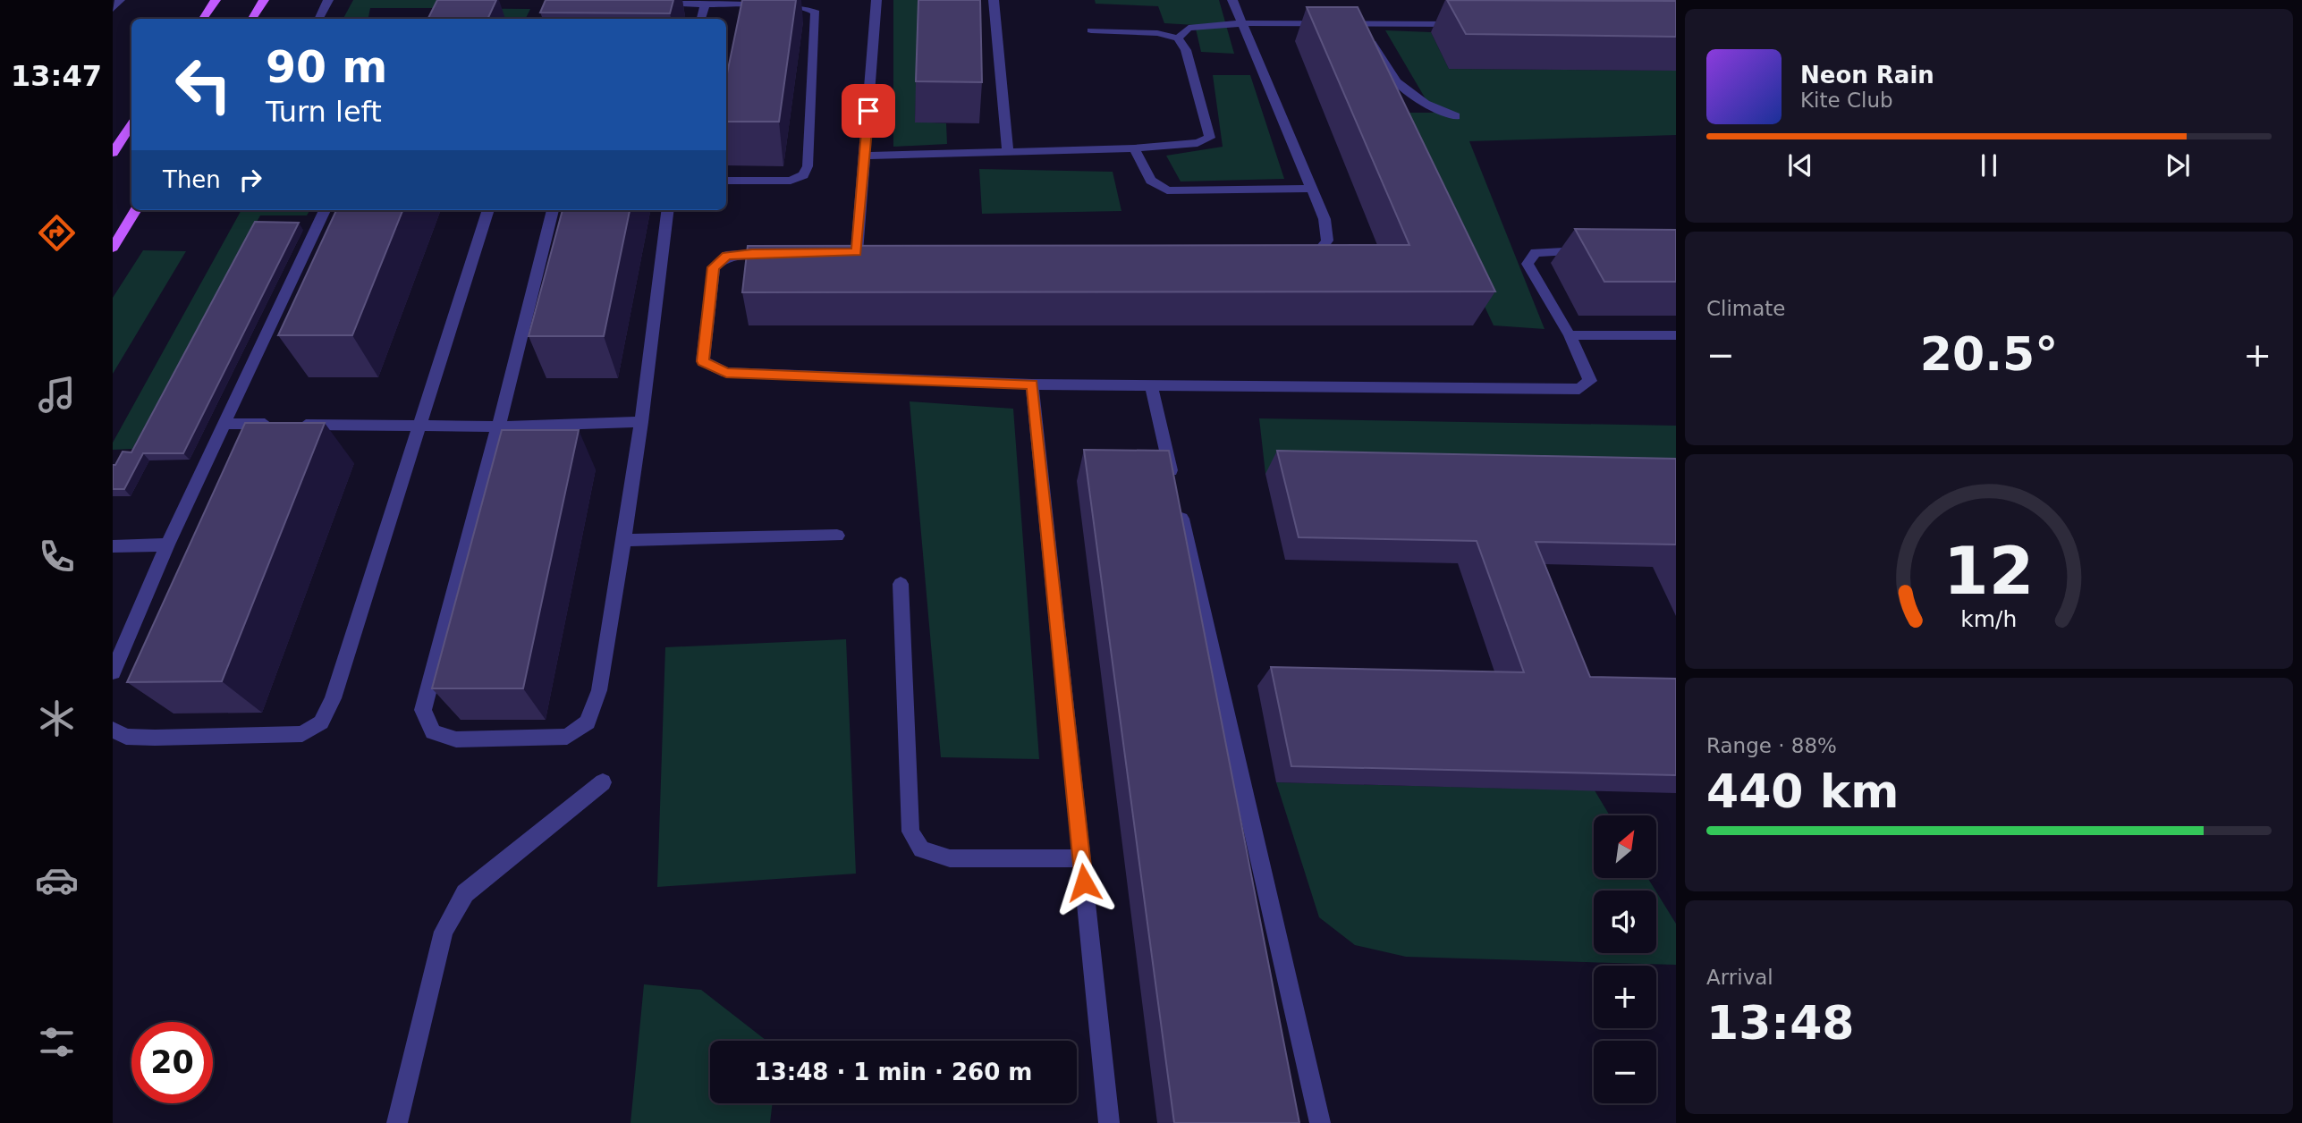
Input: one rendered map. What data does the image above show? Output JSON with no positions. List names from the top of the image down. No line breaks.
{"north":"top right","page":{"tabs":"13:47","turn":["90 m","Turn left"],"song":["Neon Rain","Kite Club"],"then":"Then","tile":["Climate",["Range · 88%","440 km"],["Arrival","13:48"]],"heat":["−","20.5°","+"],"map_buttons":["+","−"],"limit":"20","trip":"13:48 · 1 min · 260 m","gauge":["12","km/h"]}}
